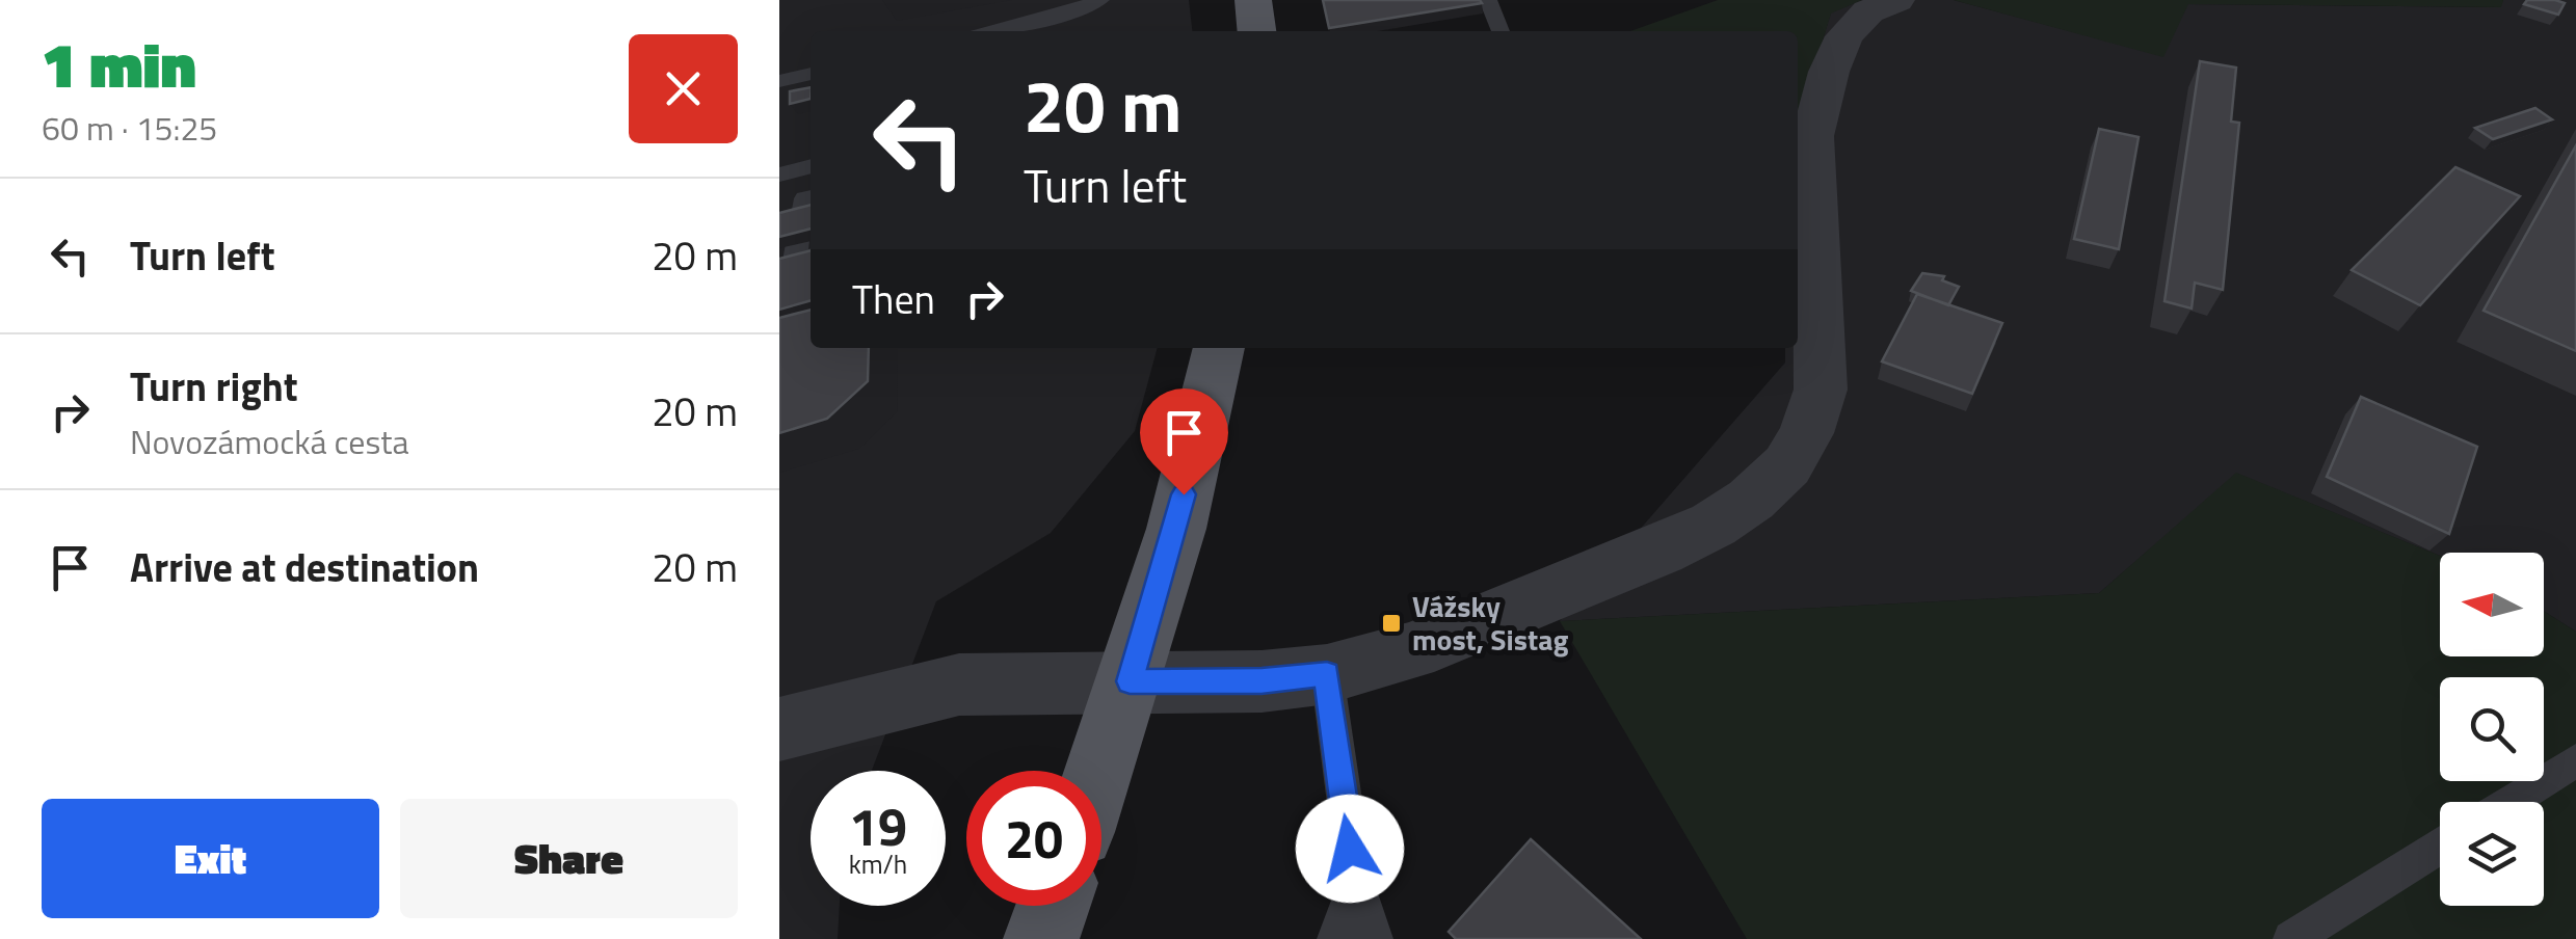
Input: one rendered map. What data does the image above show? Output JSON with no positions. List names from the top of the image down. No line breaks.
{"places":{"transit":["Vážsky most, Sistag"]},"north":"left","page":{"heading":["1 min","60 m · 15:25"],"turn":["20 m","Turn left"],"list":[{"name":"Turn left","value":"20 m"},{"name":"Turn right","note":"Novozámocká cesta","value":"20 m"},{"name":"Arrive at destination","value":"20 m"}],"then":"Then","speed":"19 km/h","limit":"20","buttons":["Exit","Share"]}}
